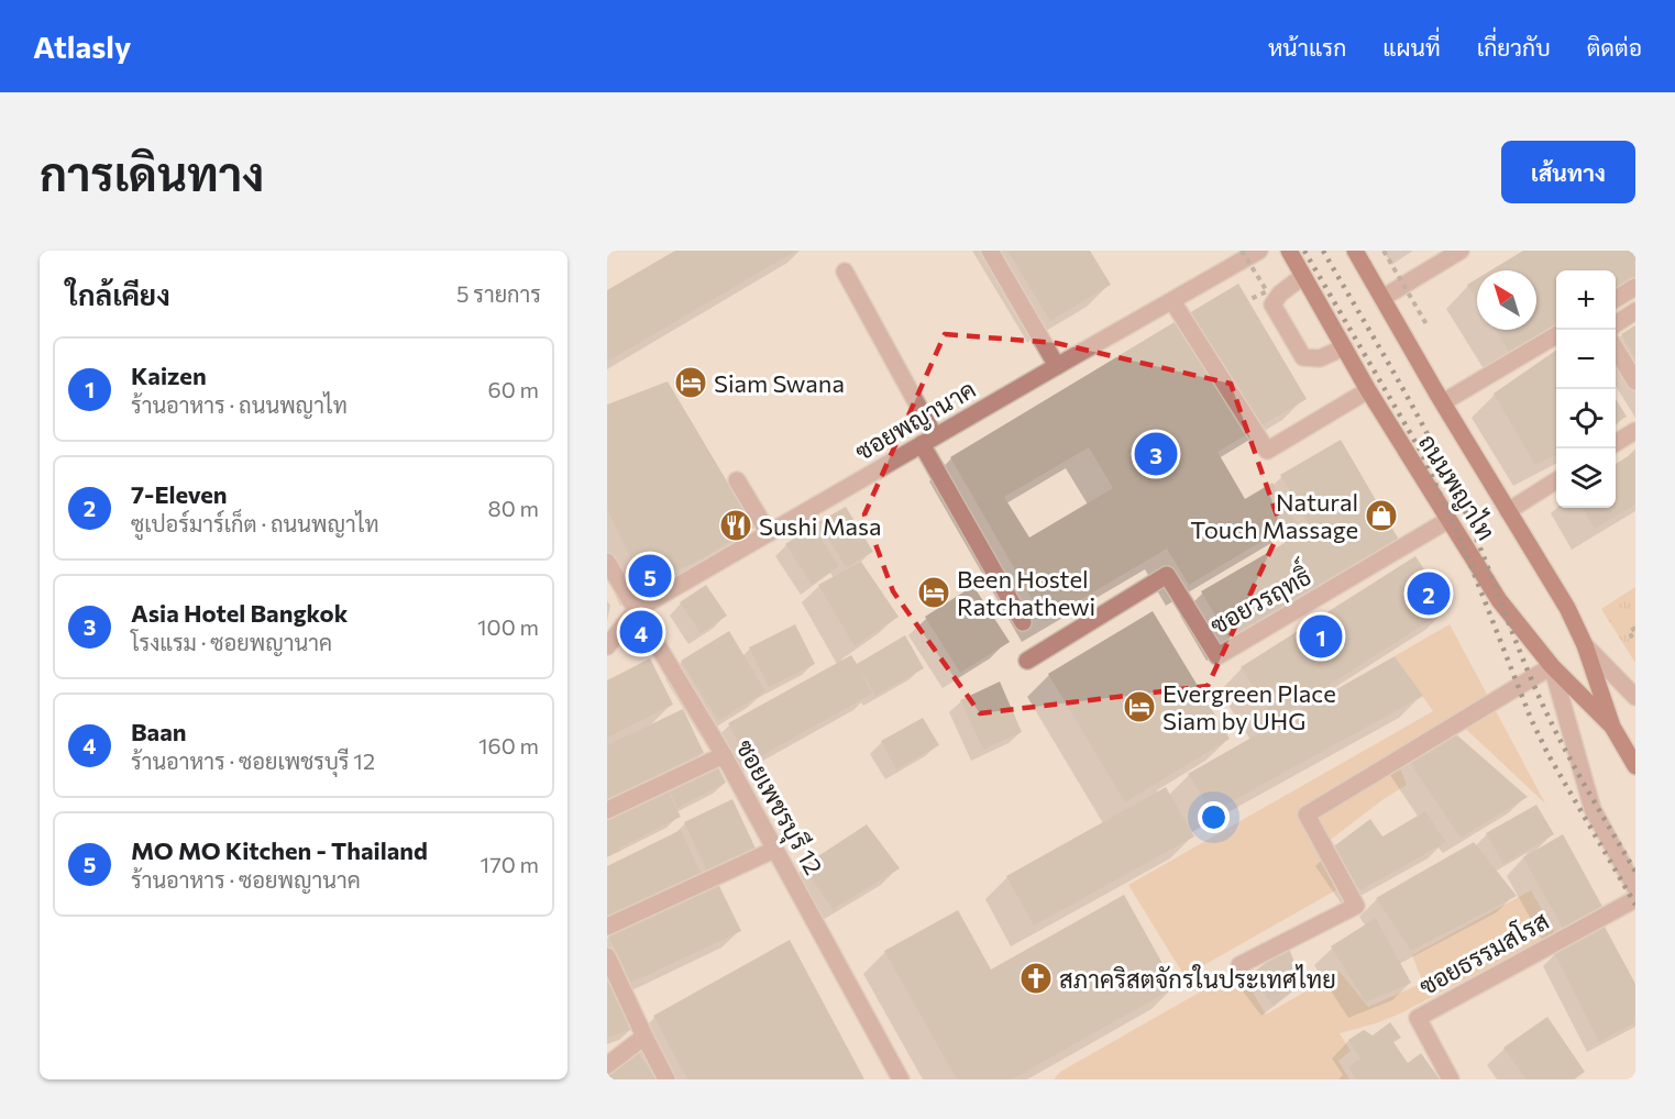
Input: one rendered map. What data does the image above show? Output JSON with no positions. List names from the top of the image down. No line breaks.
{"streets":{"main road":["ถนนพญาไท"],"street":["ซอยพญานาค","ซอยวรฤทธิ์","ซอยเพชรบุรี 12","ซอยธรรมสโรส"]},"crossings":[["ซอยพญานาค","ซอยเพชรบุรี 12"],["ถนนพญาไท","ซอยวรฤทธิ์"]],"places":{"hotel":["Siam Swana","Been Hostel Ratchathewi","Evergreen Place Siam by UHG"],"shop":["Natural Touch Massage"],"restaurant":["Sushi Masa"],"church":["สภาคริสตจักรในประเทศไทย"]},"north":"top left","page":{"header":"Atlasly","nav":["หน้าแรก","แผนที่","เกี่ยวกับ","ติดต่อ"],"buttons":"เส้นทาง","title":"การเดินทาง","heading":["ใกล้เคียง","5 รายการ"],"map_buttons":["+","−"],"list":[{"mark":"1","name":"Kaizen","note":"ร้านอาหาร · ถนนพญาไท","value":"60 m"},{"mark":"2","name":"7-Eleven","note":"ซูเปอร์มาร์เก็ต · ถนนพญาไท","value":"80 m"},{"mark":"3","name":"Asia Hotel Bangkok","note":"โรงแรม · ซอยพญานาค","value":"100 m"},{"mark":"4","name":"Baan","note":"ร้านอาหาร · ซอยเพชรบุรี 12","value":"160 m"},{"mark":"5","name":"MO MO Kitchen - Thailand","note":"ร้านอาหาร · ซอยพญานาค","value":"170 m"}],"pins":["3","5","2","4","1"]}}
